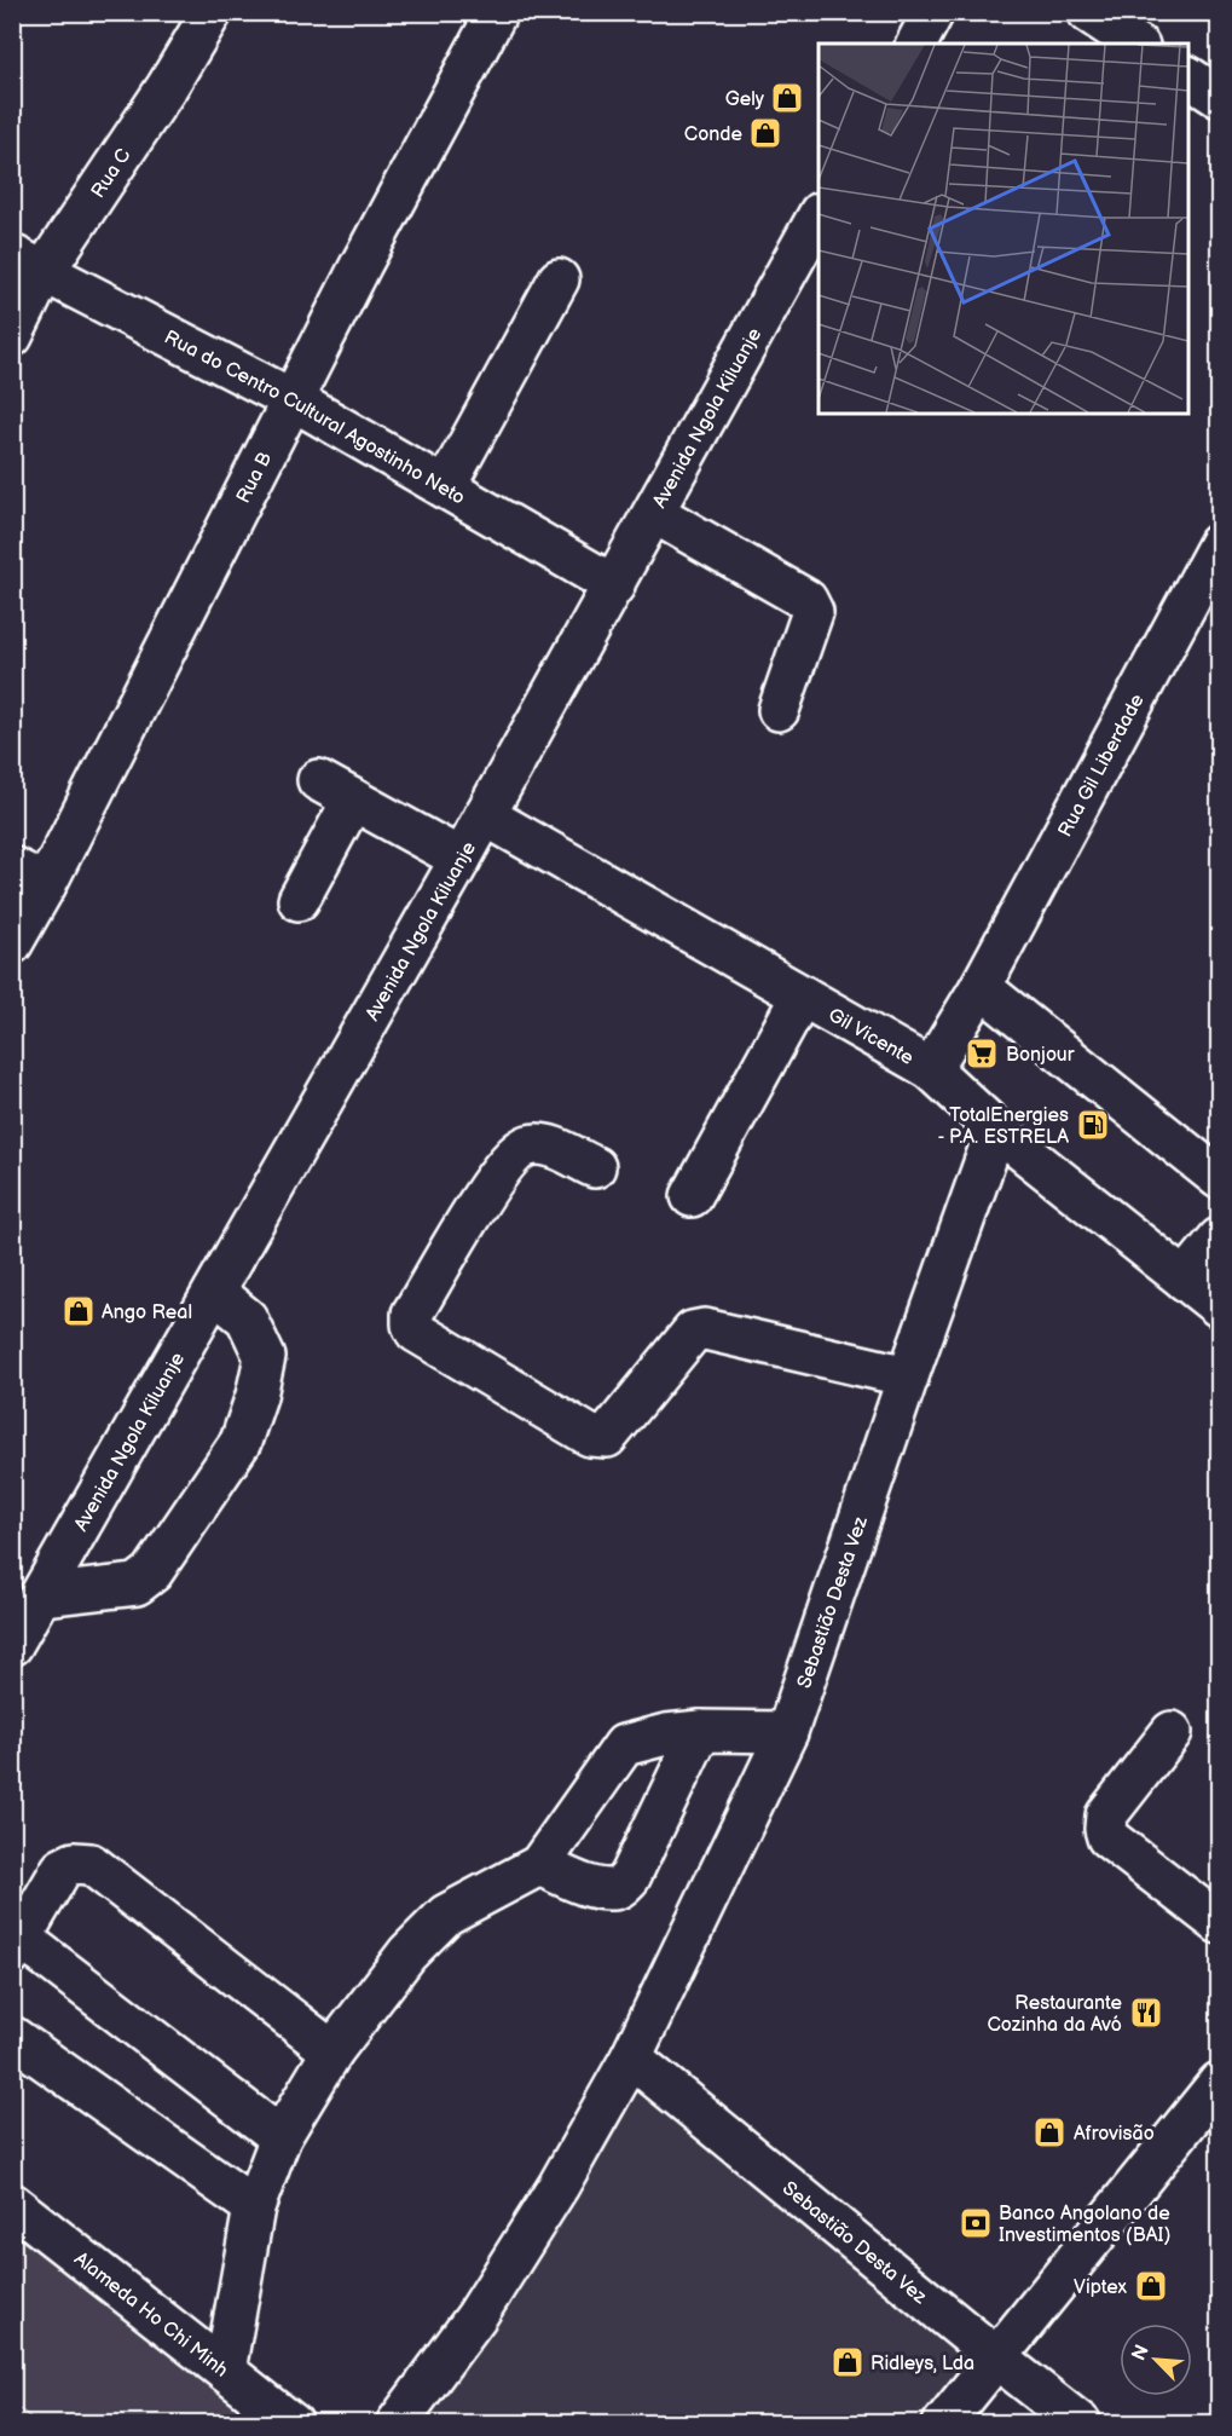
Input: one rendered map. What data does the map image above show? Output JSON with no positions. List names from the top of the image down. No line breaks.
{"streets":{"street":["Rua C","Rua do Centro Cultural Agostinho Neto","Avenida Ngola Kiluanje","Rua B","Rua Gil Liberdade","Gil Vicente","Sebastião Desta Vez","Alameda Ho Chi Minh"]},"crossings":[["Rua C","Rua do Centro Cultural Agostinho Neto"],["Rua do Centro Cultural Agostinho Neto","Avenida Ngola Kiluanje"],["Rua do Centro Cultural Agostinho Neto","Rua B"],["Avenida Ngola Kiluanje","Gil Vicente"],["Rua Gil Liberdade","Gil Vicente"],["Gil Vicente","Sebastião Desta Vez"]],"places":{"shop":["Gely","Conde","Ango Real","Afrovisão","Viptex","Ridleys, Lda"],"supermarket":["Bonjour"],"fuel station":["TotalEnergies - P.A. ESTRELA"],"restaurant":["Restaurante Cozinha da Avó"],"bank":["Banco Angolano de Investimentos (BAI)"]},"north":"top left"}
